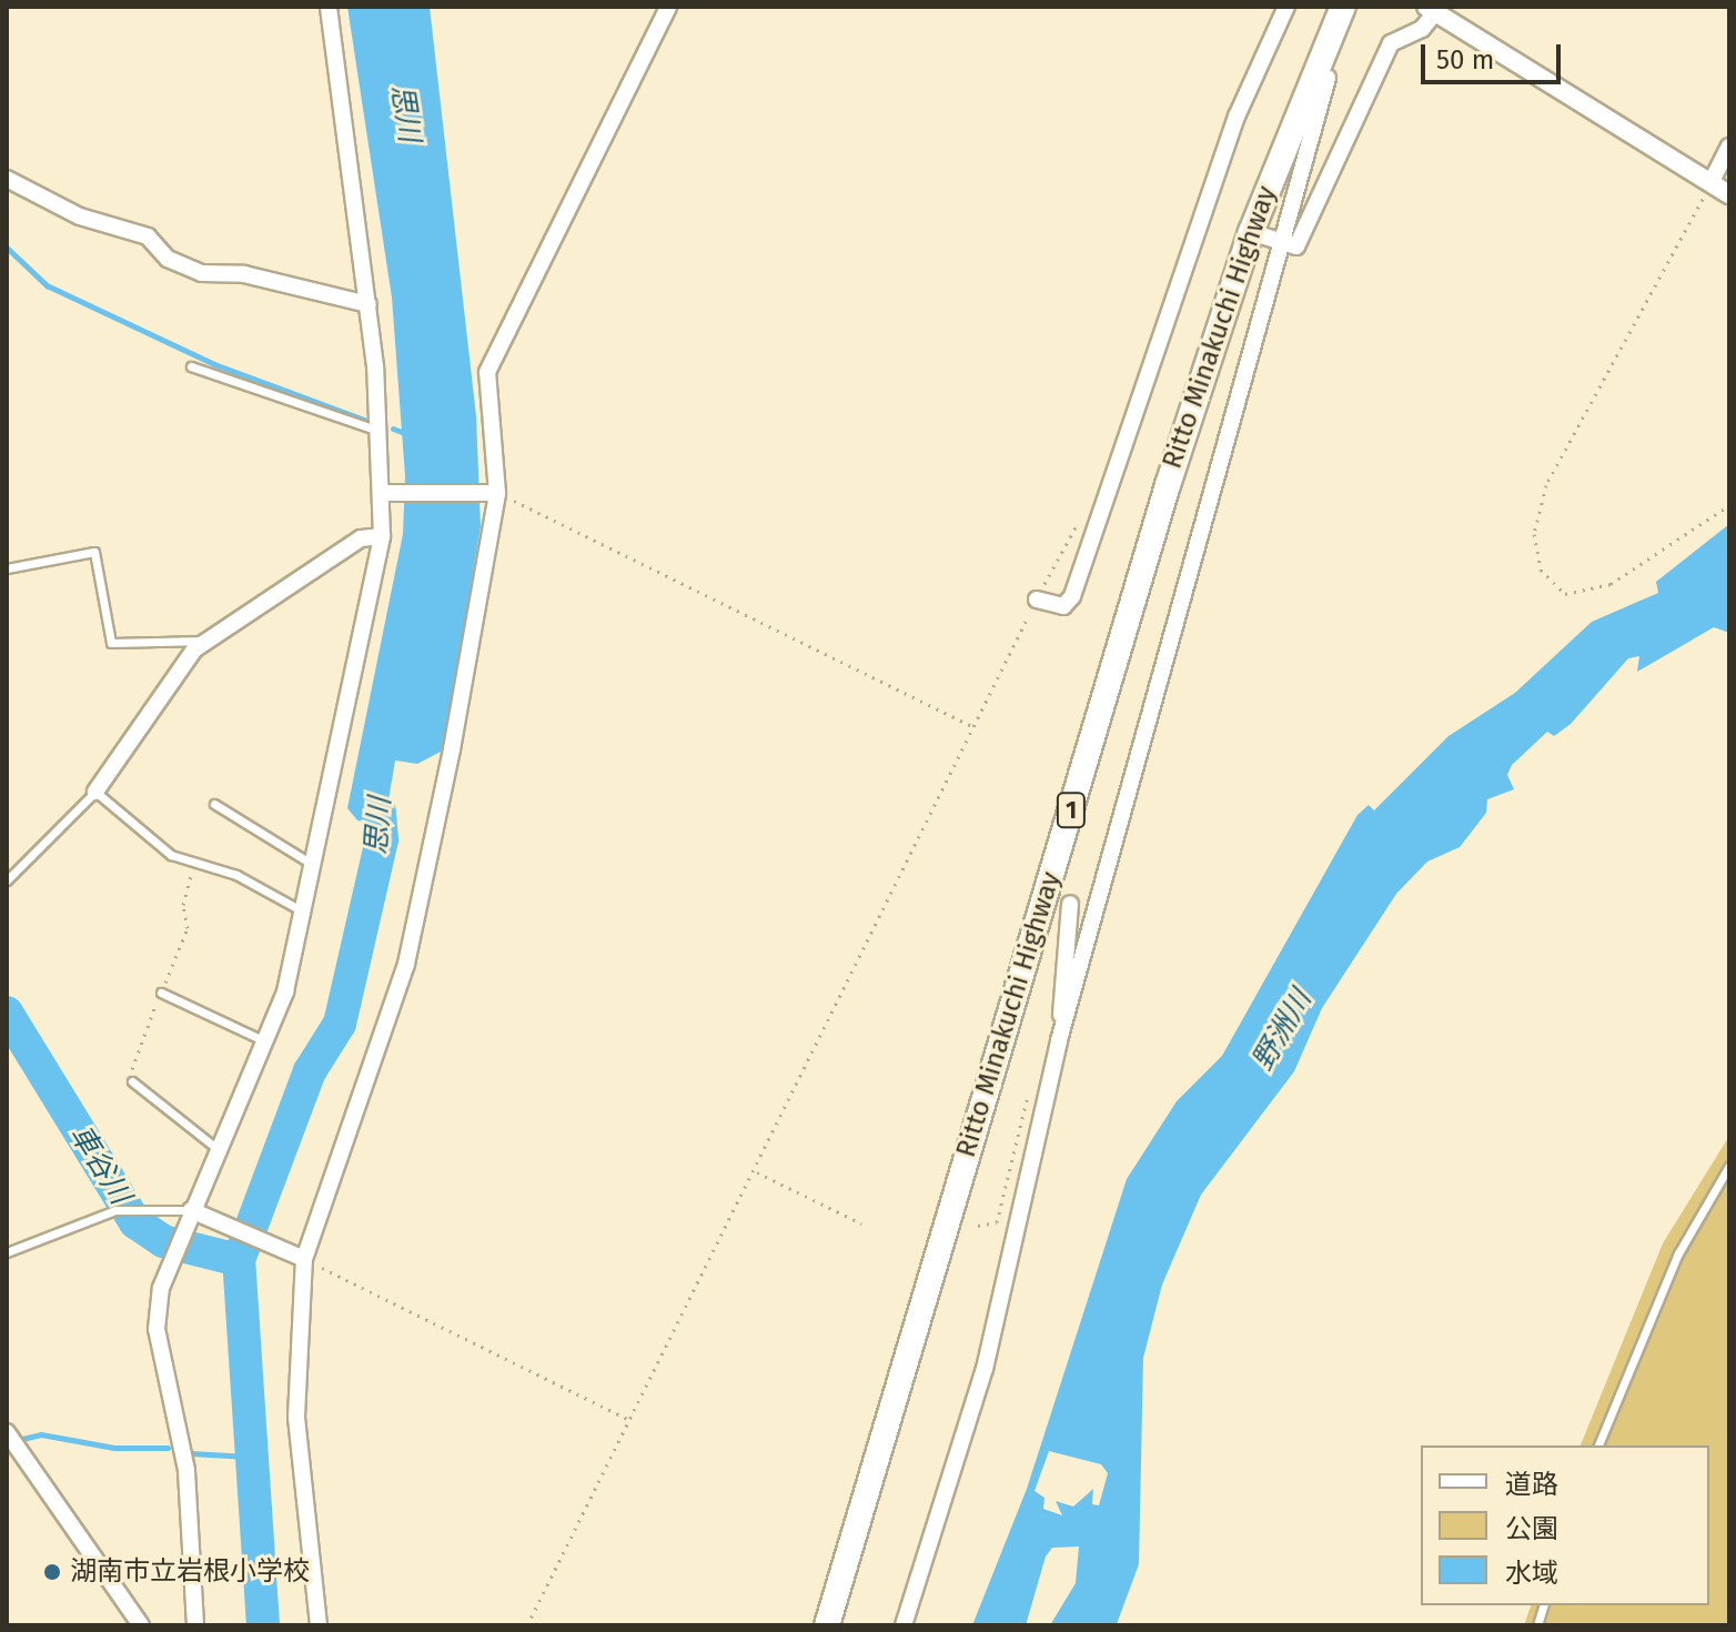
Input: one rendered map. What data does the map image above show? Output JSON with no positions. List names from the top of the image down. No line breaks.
{"streets":{"highway":["Ritto Minakuchi Highway","1"]},"water":["思川","野洲川","車谷川"],"places":["湖南市立岩根小学校"],"legend":["道路","公園","水域"],"scale_bar":"50 m"}
